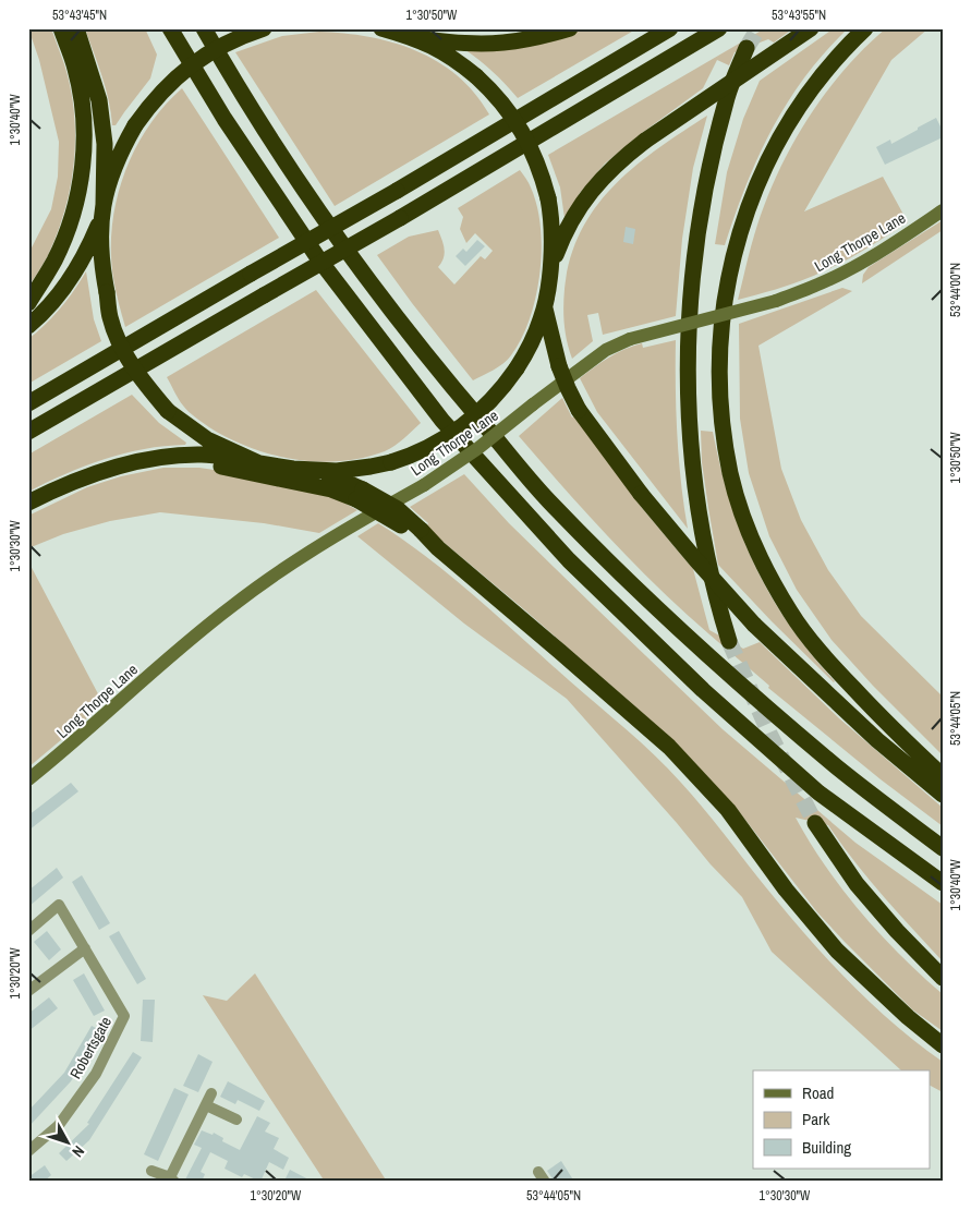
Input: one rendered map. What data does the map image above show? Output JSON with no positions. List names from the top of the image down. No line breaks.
{"streets":{"main road":["Long Thorpe Lane"],"street":["Robertsgate"]},"legend":["Road","Park","Building"],"north":"bottom right","coordinates":["53°43'45\"N","1°30'50\"W","53°43'55\"N","1°30'40\"W","53°44'00\"N","1°30'30\"W","53°44'05\"N","1°30'20\"W"]}
